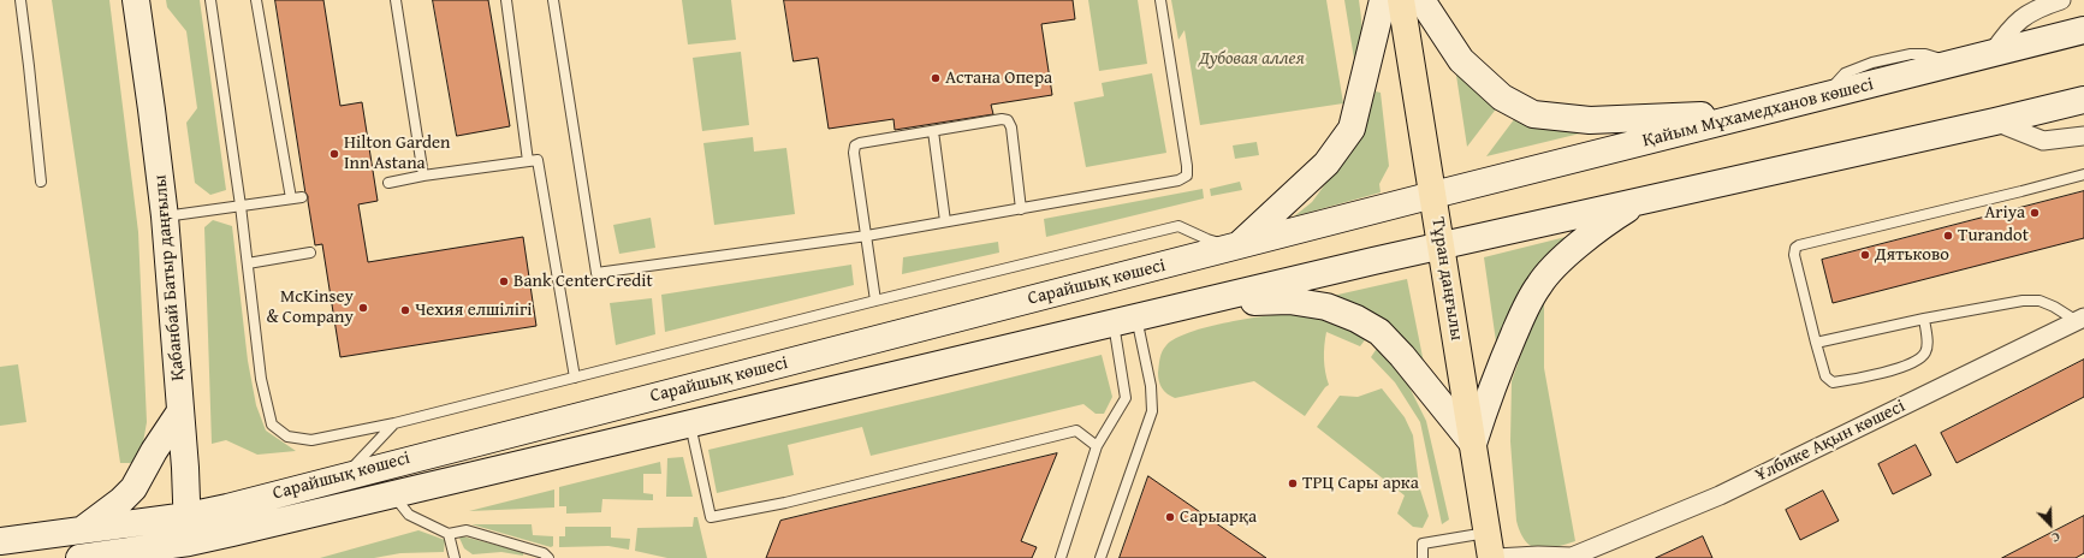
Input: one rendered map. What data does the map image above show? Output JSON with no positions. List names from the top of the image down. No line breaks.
{"streets":{"main road":["Қайым Мұхамедханов көшесі","Қабанбай Батыр даңғылы","Тұран даңғылы","Сарайшық көшесі"],"street":["Ұлбике Ақын көшесі"]},"crossings":[["Қайым Мұхамедханов көшесі","Тұран даңғылы"],["Қайым Мұхамедханов көшесі","Сарайшық көшесі"],["Қабанбай Батыр даңғылы","Сарайшық көшесі"],["Тұран даңғылы","Сарайшық көшесі"]],"parks":["Дубовая аллея"],"places":["Астана Опера","Hilton Garden Inn Astana","Ariya","Turandot","Дятьково","Bank CenterCredit","McKinsey & Company","Чехия елшілігі","ТРЦ Сары арка","Сарыарқа"],"north":"bottom right"}
